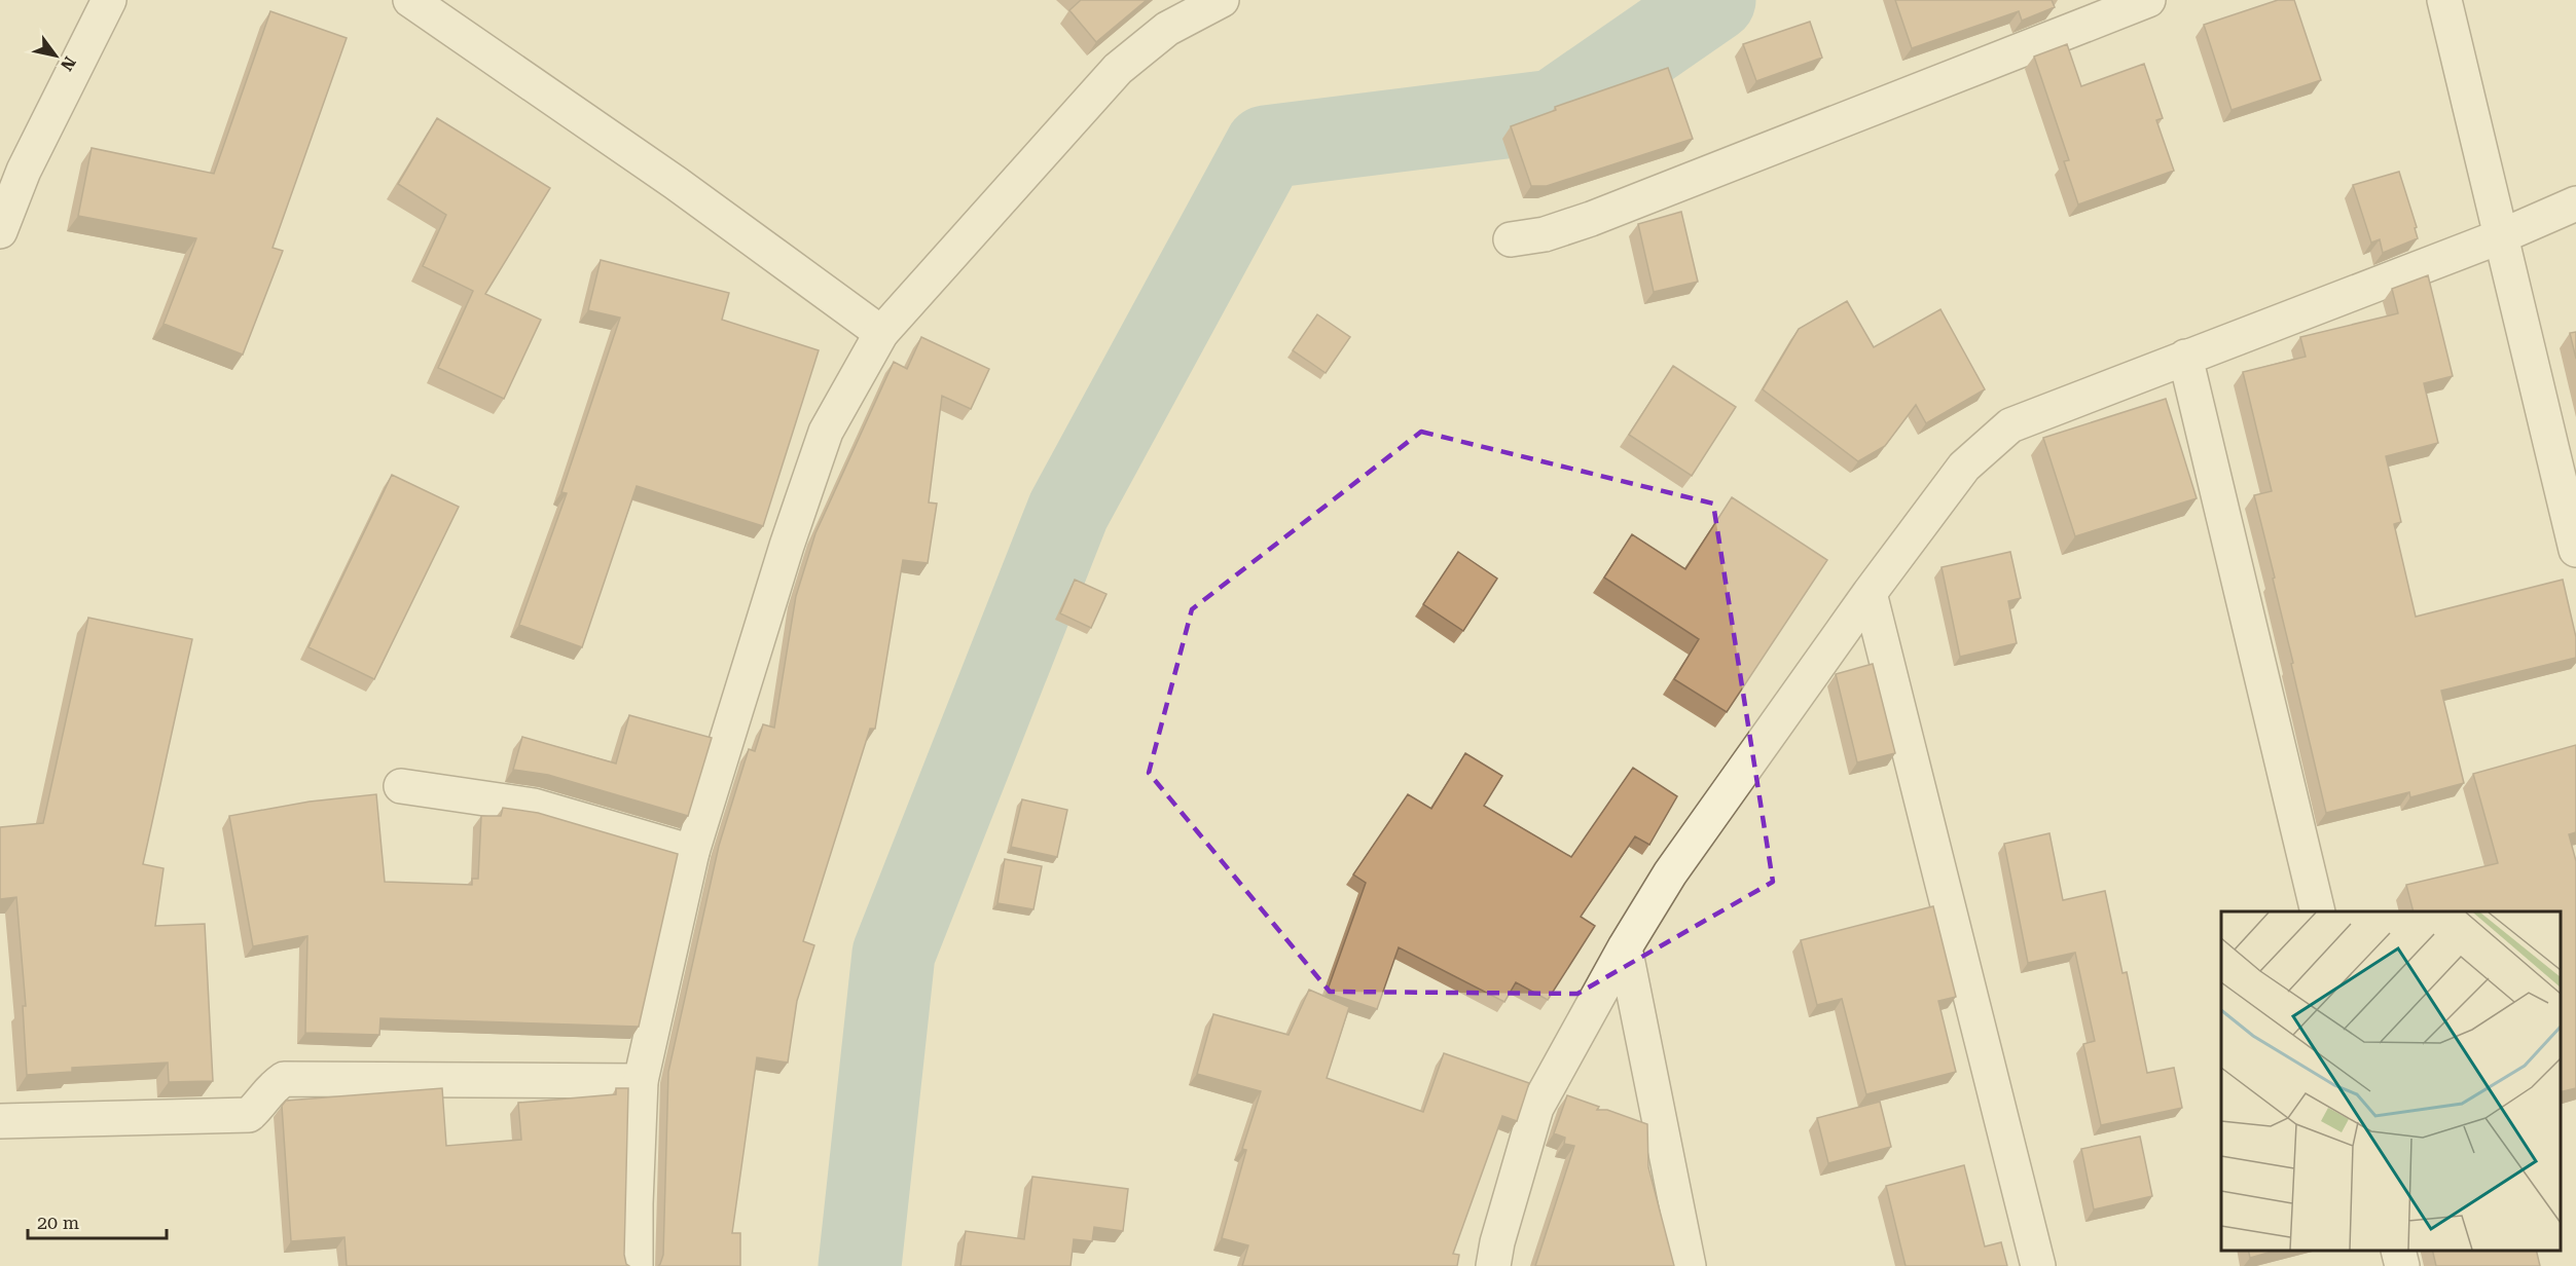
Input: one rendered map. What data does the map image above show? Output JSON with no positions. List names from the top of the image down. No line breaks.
{"scale_bar":"20 m","north":"bottom right"}
